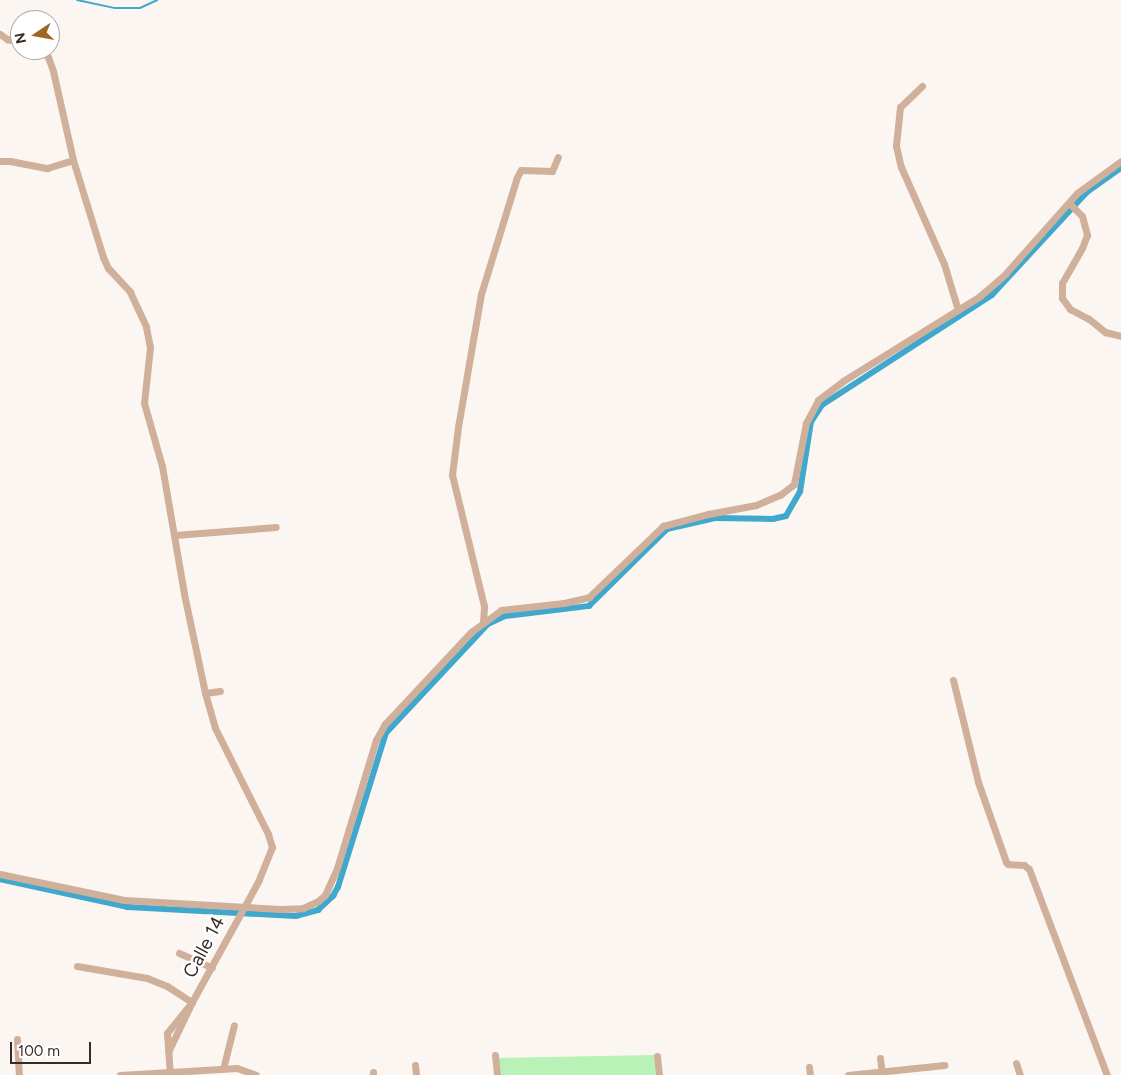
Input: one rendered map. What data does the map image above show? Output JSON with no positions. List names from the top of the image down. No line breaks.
{"streets":{"street":["Calle 14"]},"scale_bar":"100 m","north":"left"}
